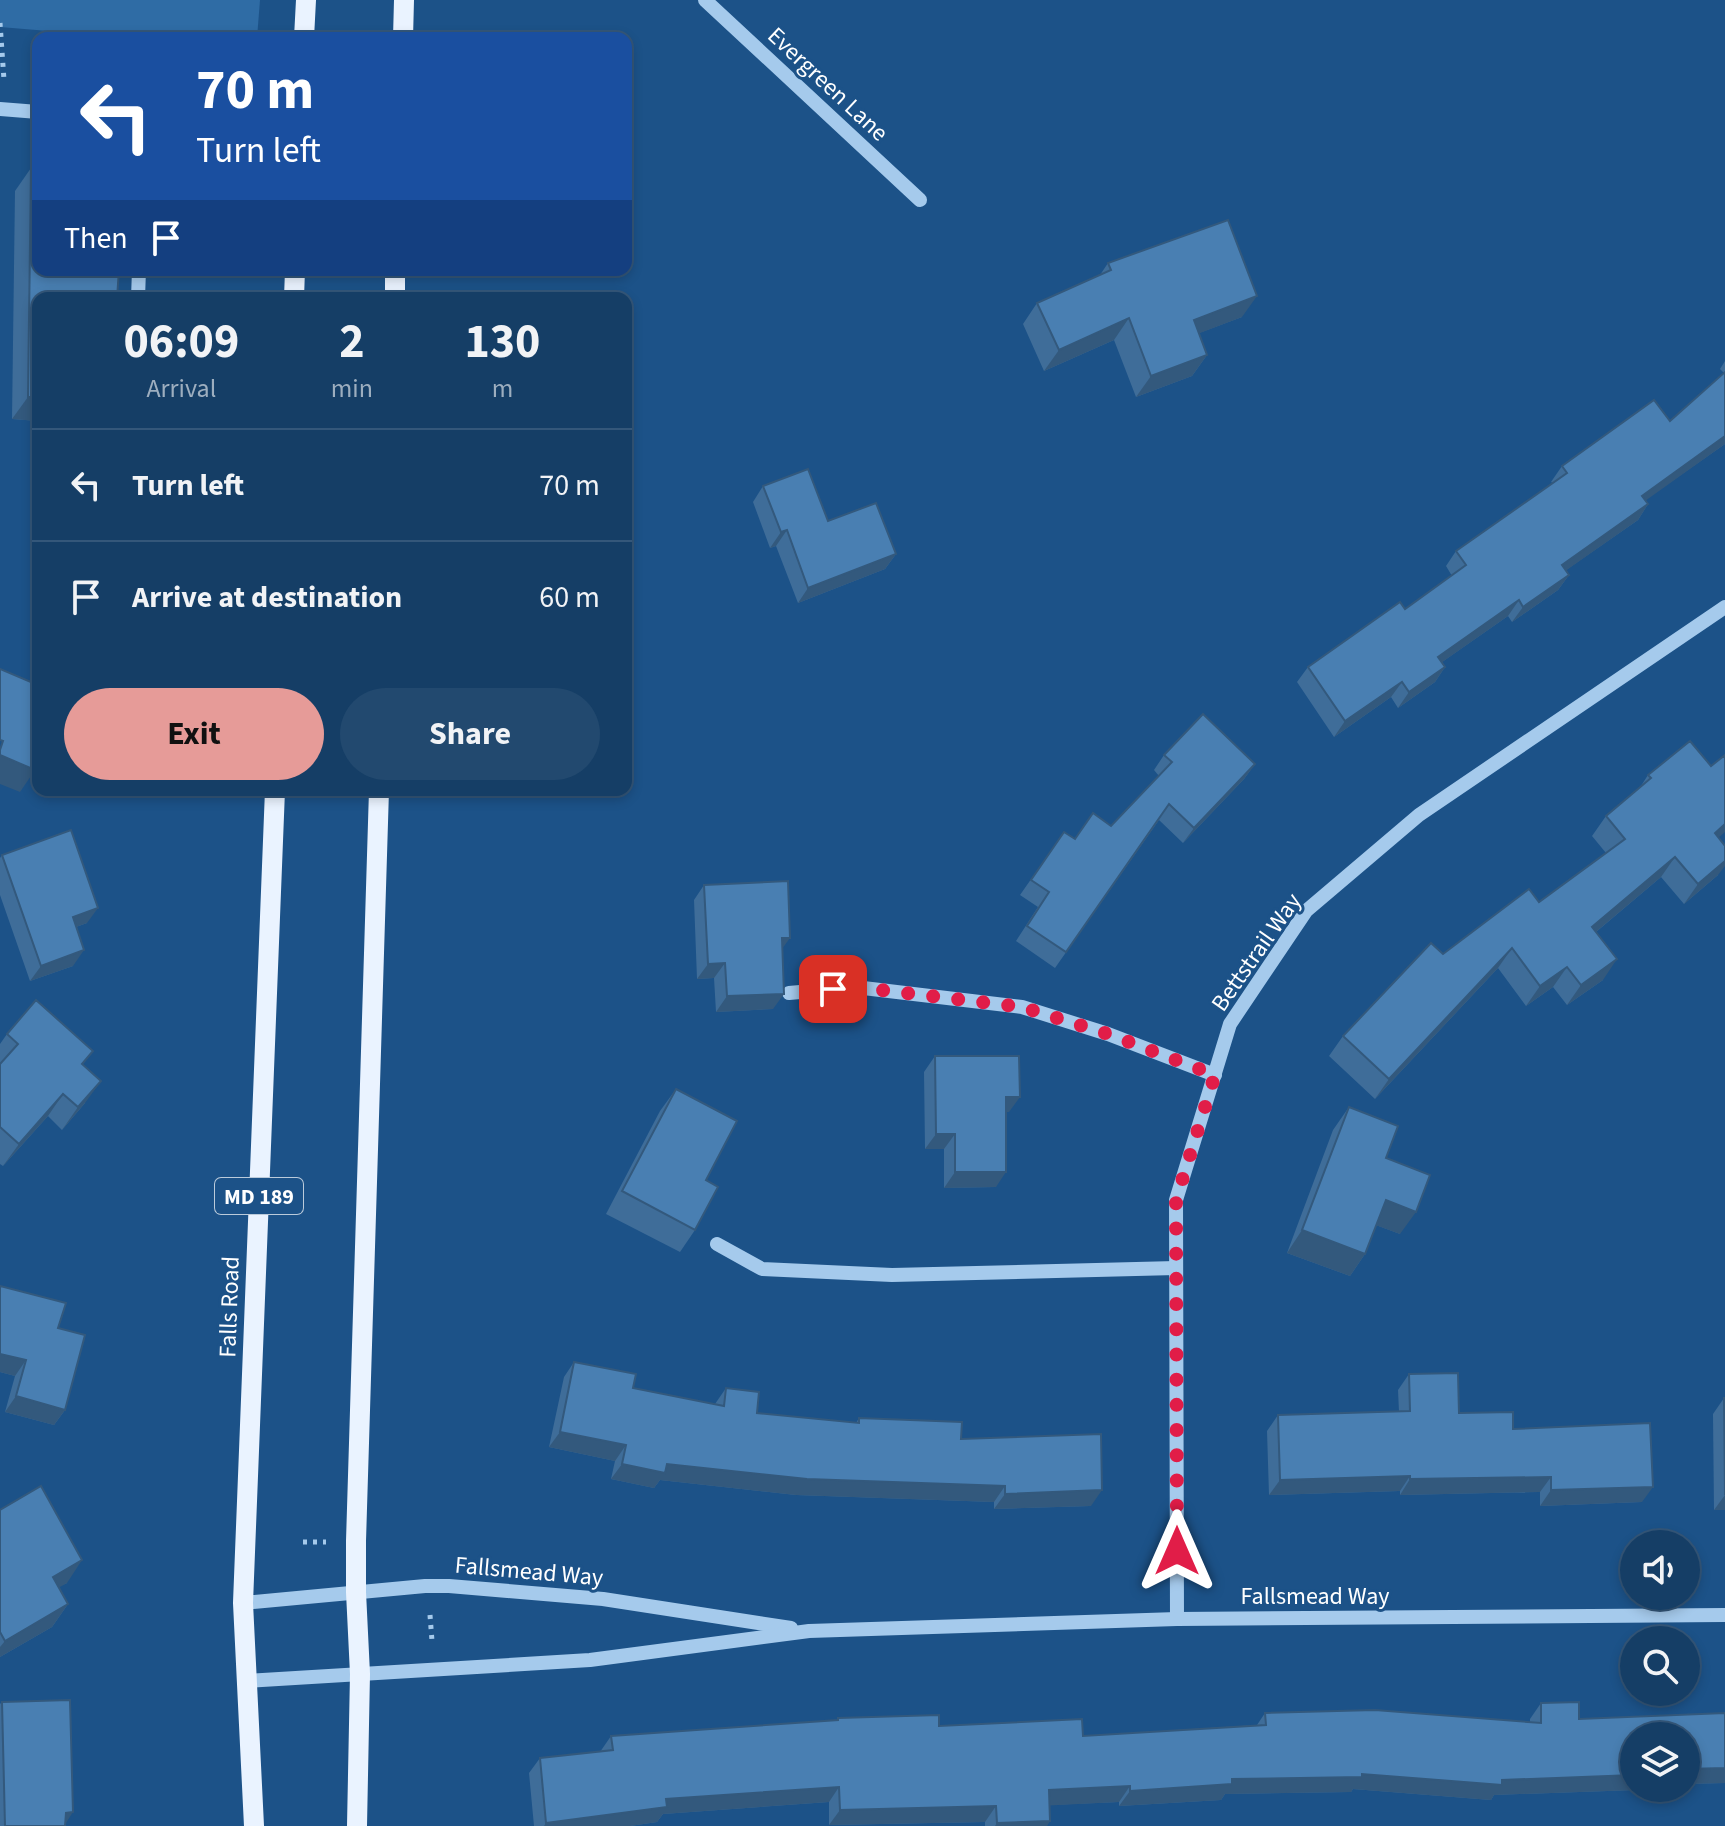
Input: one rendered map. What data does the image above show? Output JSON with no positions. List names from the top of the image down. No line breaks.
{"streets":{"main road":["MD 189","Falls Road"],"street":["Evergreen Lane","Bettstrail Way","Fallsmead Way"]},"crossings":[["Bettstrail Way","Fallsmead Way"],["Falls Road","Fallsmead Way"]],"page":{"turn":["70 m","Turn left"],"then":"Then","eta":["06:09","Arrival","2","min","130","m"],"list":[{"name":"Turn left","value":"70 m"},{"name":"Arrive at destination","value":"60 m"}],"buttons":["Exit","Share"]}}
